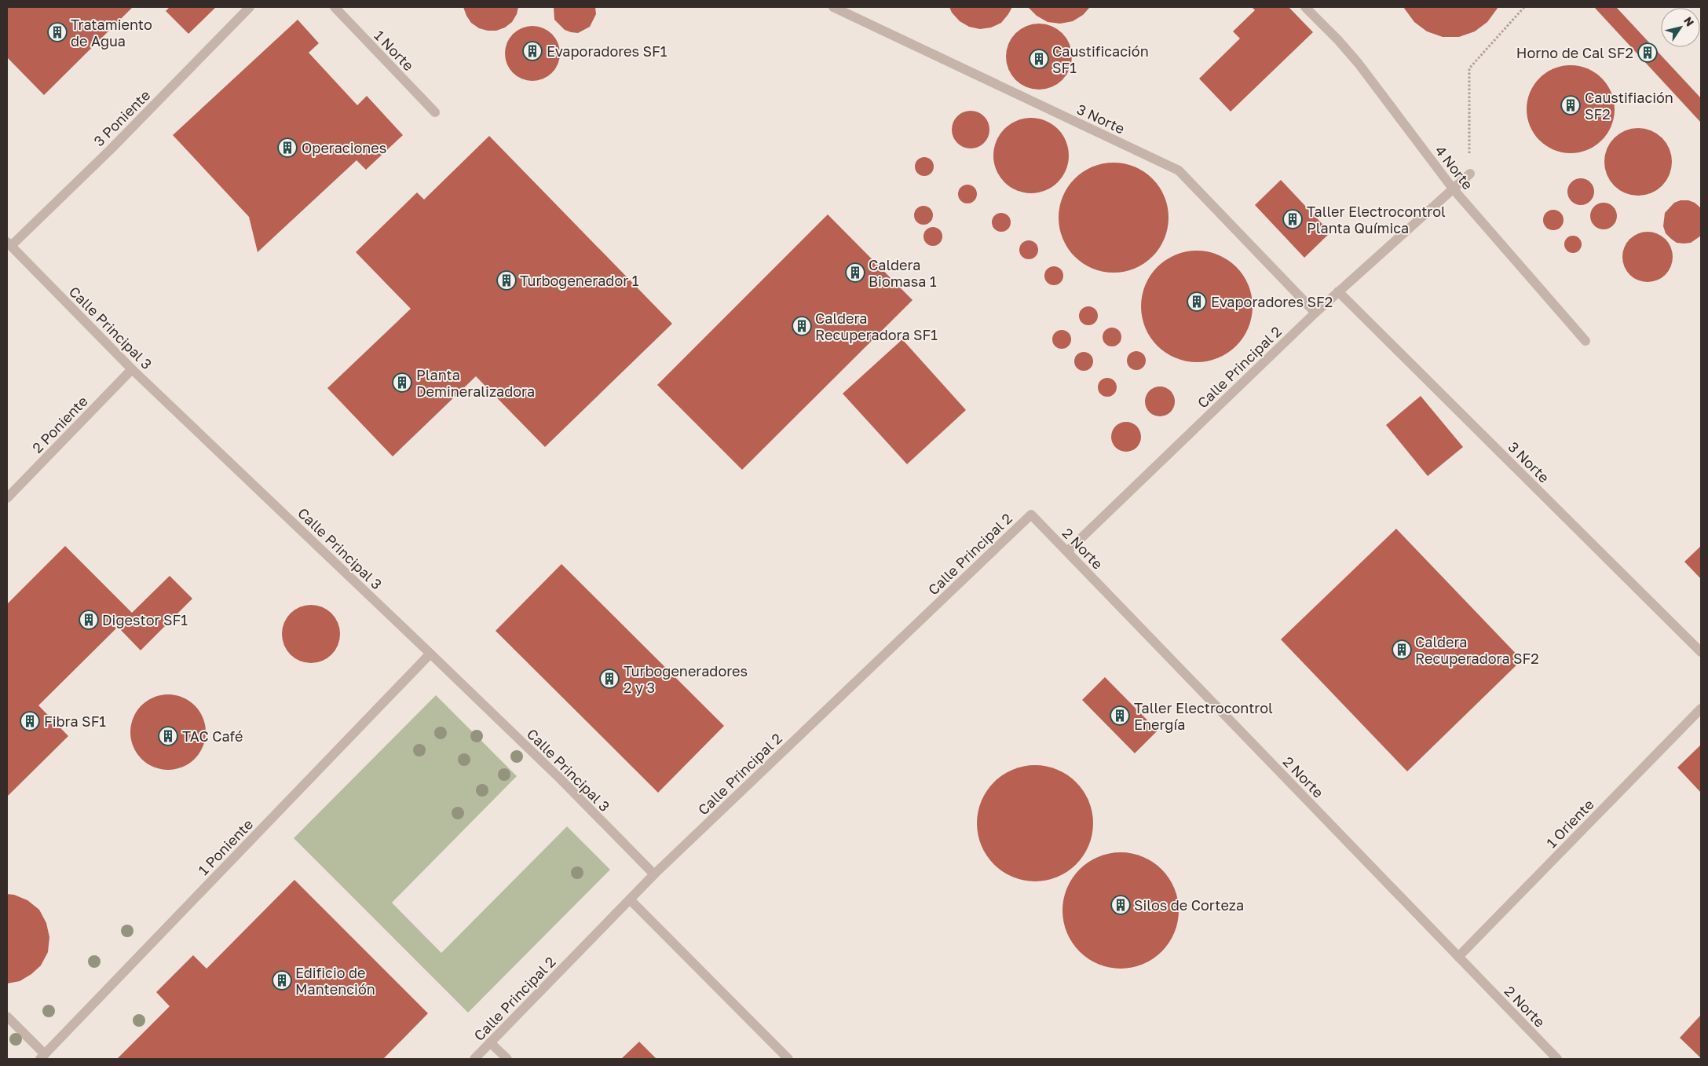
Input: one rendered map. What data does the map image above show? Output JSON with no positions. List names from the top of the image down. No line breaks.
{"streets":{"lane":["1 Norte","3 Poniente","3 Norte","4 Norte","Calle Principal 3","Calle Principal 2","2 Poniente","2 Norte","1 Oriente","1 Poniente"]},"crossings":[["3 Poniente","Calle Principal 3"],["3 Norte","Calle Principal 2"],["4 Norte","Calle Principal 2"],["Calle Principal 3","Calle Principal 2"],["Calle Principal 3","2 Poniente"],["Calle Principal 3","1 Poniente"],["Calle Principal 2","2 Norte"],["2 Norte","1 Oriente"]],"places":{"building":["Tratamiento de Agua","Evaporadores SF1","Horno de Cal SF2","Caustificación SF1","Caustifiación SF2","Operaciones","Taller Electrocontrol Planta Química","Caldera Biomasa 1","Turbogenerador 1","Evaporadores SF2","Caldera Recuperadora SF1","Planta Demineralizadora","Digestor SF1","Caldera Recuperadora SF2","Turbogeneradores 2 y 3","Taller Electrocontrol Energía","Fibra SF1","TAC Café","Silos de Corteza","Edificio de Mantención"]},"north":"top right"}
